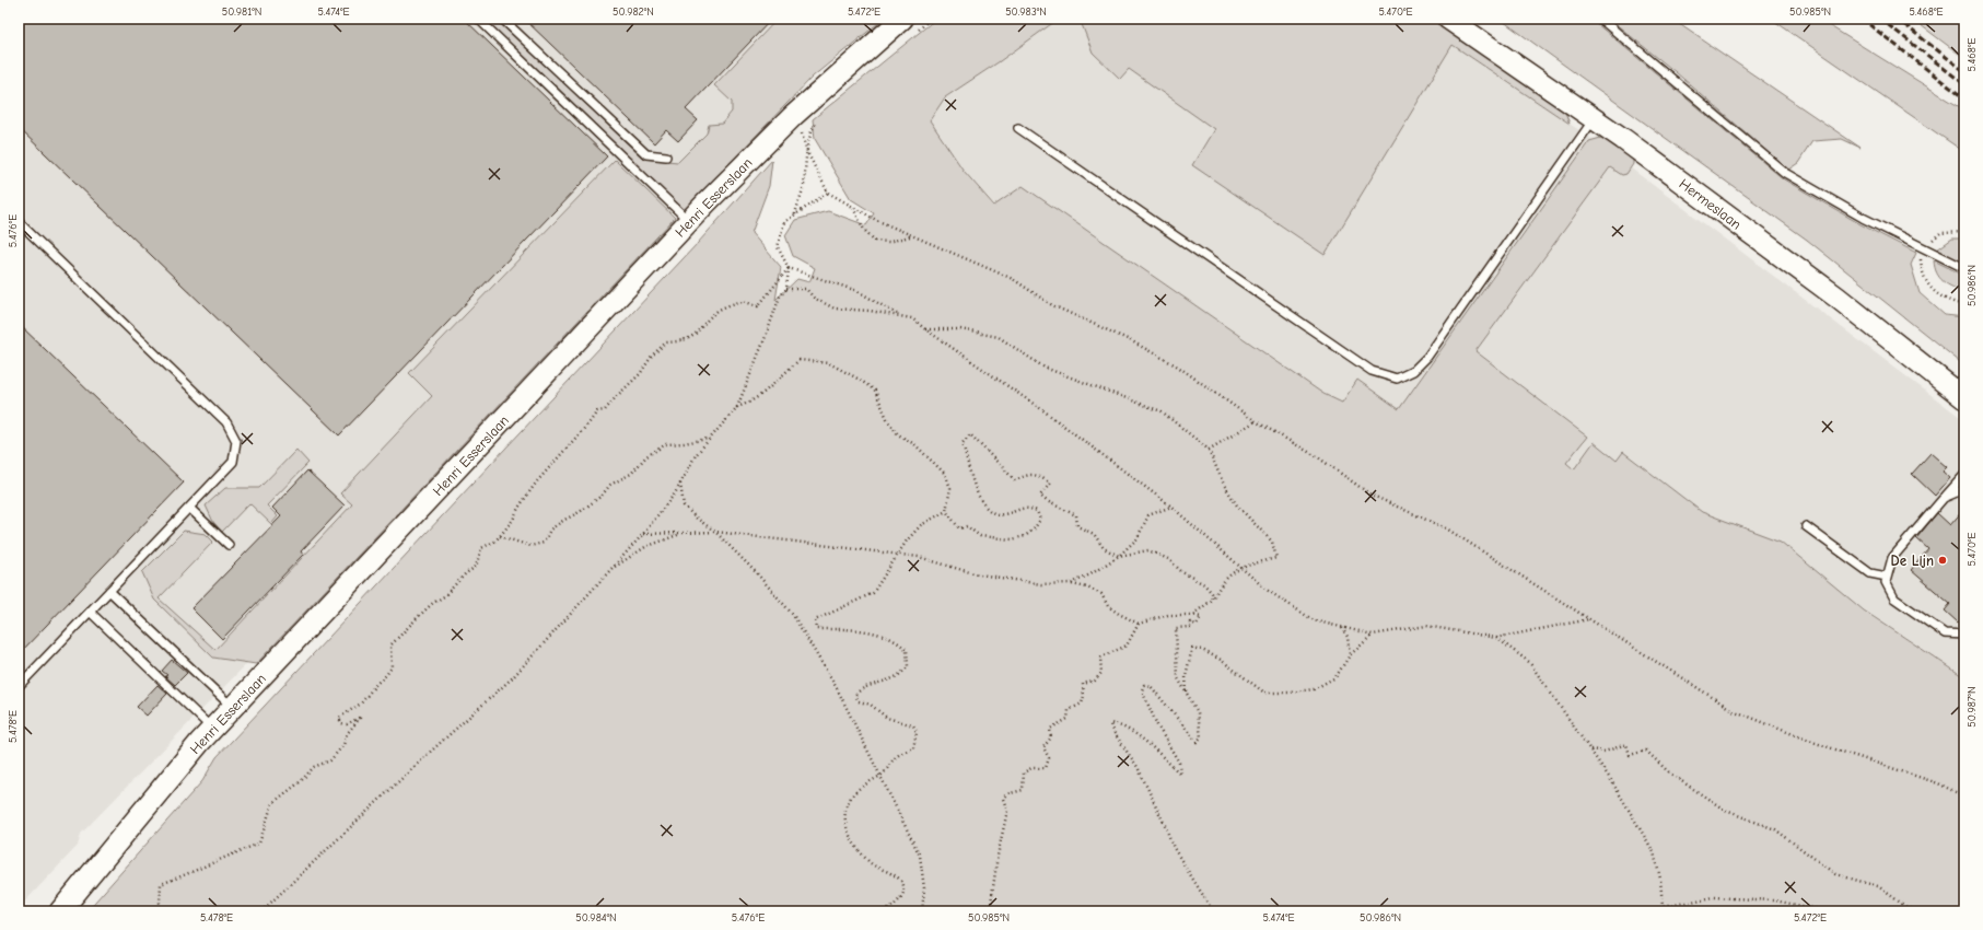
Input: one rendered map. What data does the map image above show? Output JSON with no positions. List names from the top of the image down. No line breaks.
{"streets":{"street":["Henri Esserslaan","Hermeslaan"]},"places":["De Lijn"],"coordinates":["50.981°N","5.474°E","50.982°N","5.472°E","50.983°N","5.470°E","50.985°N","5.468°E","5.476°E","50.986°N","50.987°N","5.478°E","50.984°N"]}
